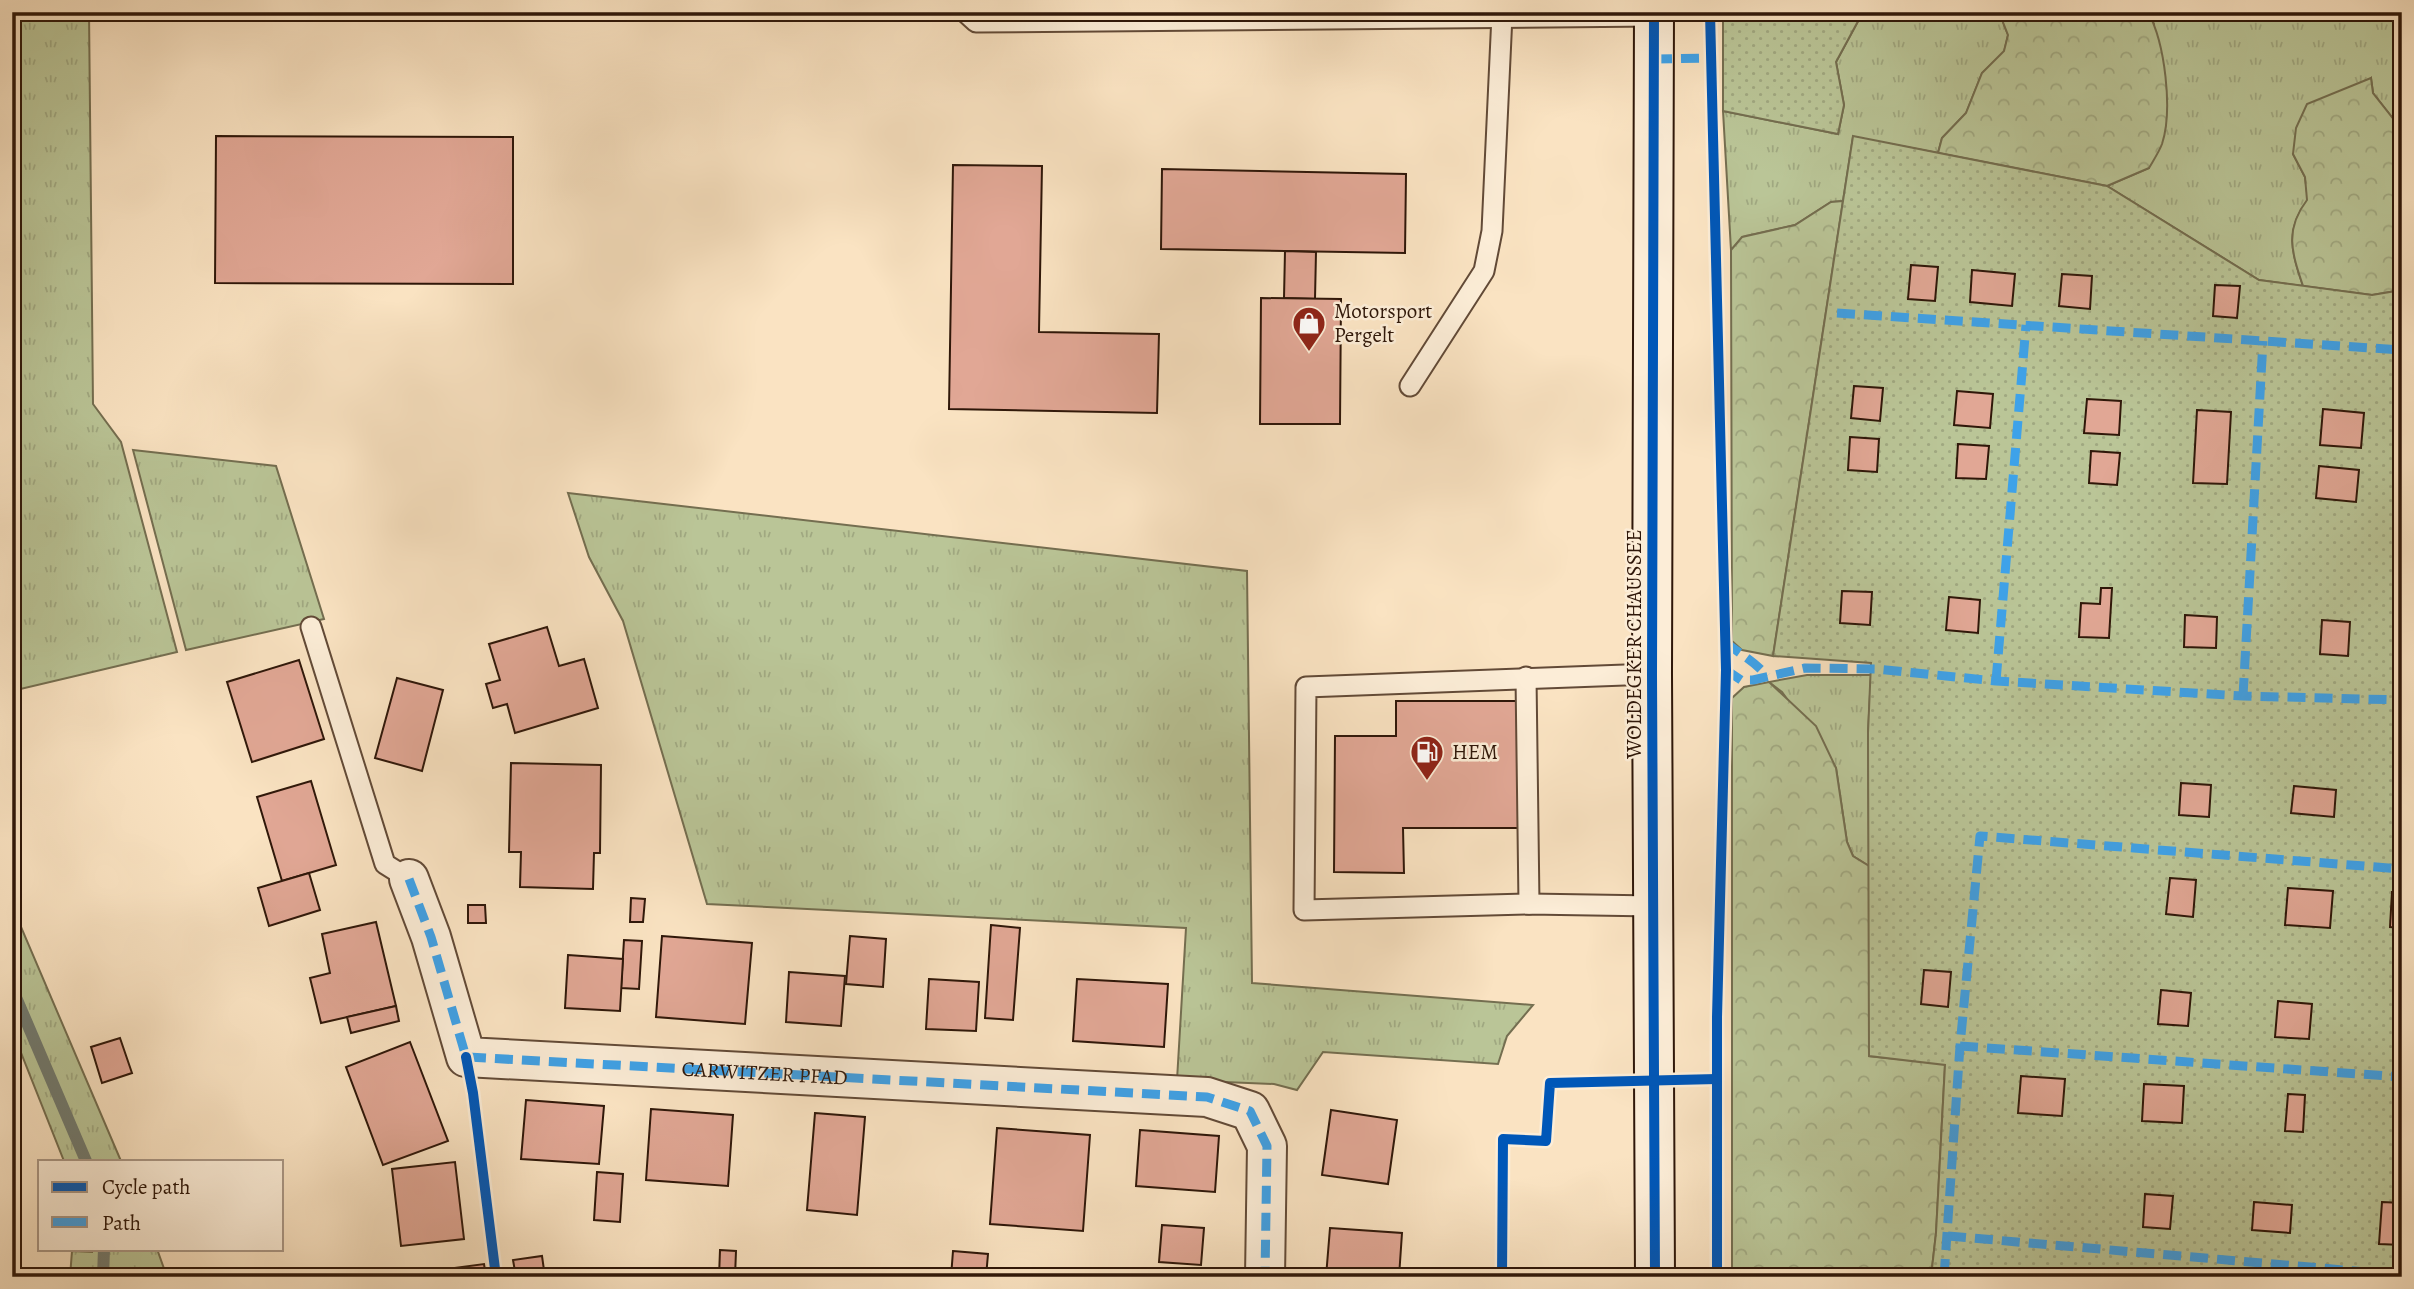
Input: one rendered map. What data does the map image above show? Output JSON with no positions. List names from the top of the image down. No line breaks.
{"streets":{"main road":["WOLDEGKER CHAUSSEE","CARWITZER PFAD"]},"places":{"shop":["Motorsport Pergelt"],"fuel station":["HEM"]},"legend":["Cycle path","Path"]}
